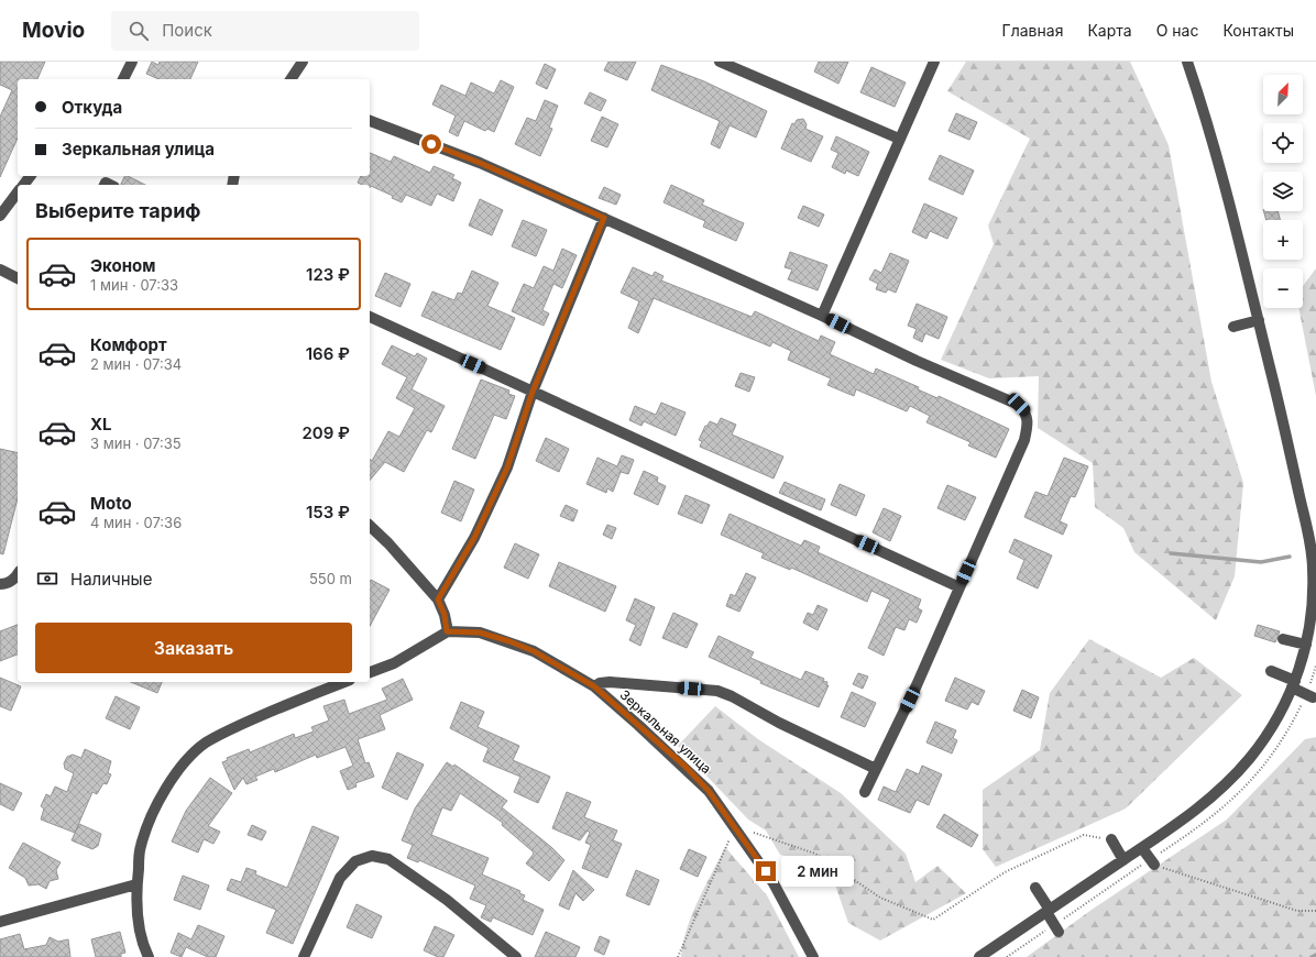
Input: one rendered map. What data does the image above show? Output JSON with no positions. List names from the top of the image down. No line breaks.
{"streets":{"street":["Зеркальная улица"]},"north":"top right","page":{"header":"Movio","search":"Поиск","nav":["Главная","Карта","О нас","Контакты"],"map_buttons":["+","−"],"banner":["Откуда","Зеркальная улица"],"heading":"Выберите тариф","list":[{"name":"Эконом","note":"1 мин · 07:33","value":"123 ₽"},{"name":"Комфорт","note":"2 мин · 07:34","value":"166 ₽"},{"name":"XL","note":"3 мин · 07:35","value":"209 ₽"},{"name":"Moto","note":"4 мин · 07:36","value":"153 ₽"}],"pay":["Наличные","550 m"],"buttons":"Заказать","bubble":"2 мин"}}
